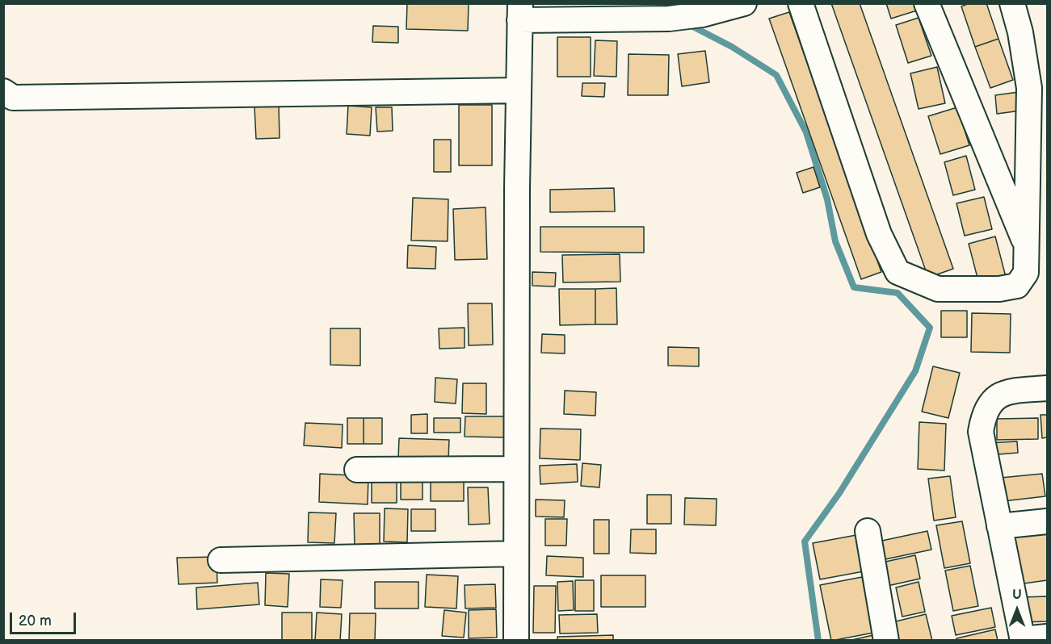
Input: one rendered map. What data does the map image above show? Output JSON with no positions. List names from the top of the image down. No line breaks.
{"scale_bar":"20 m","north":"top"}
